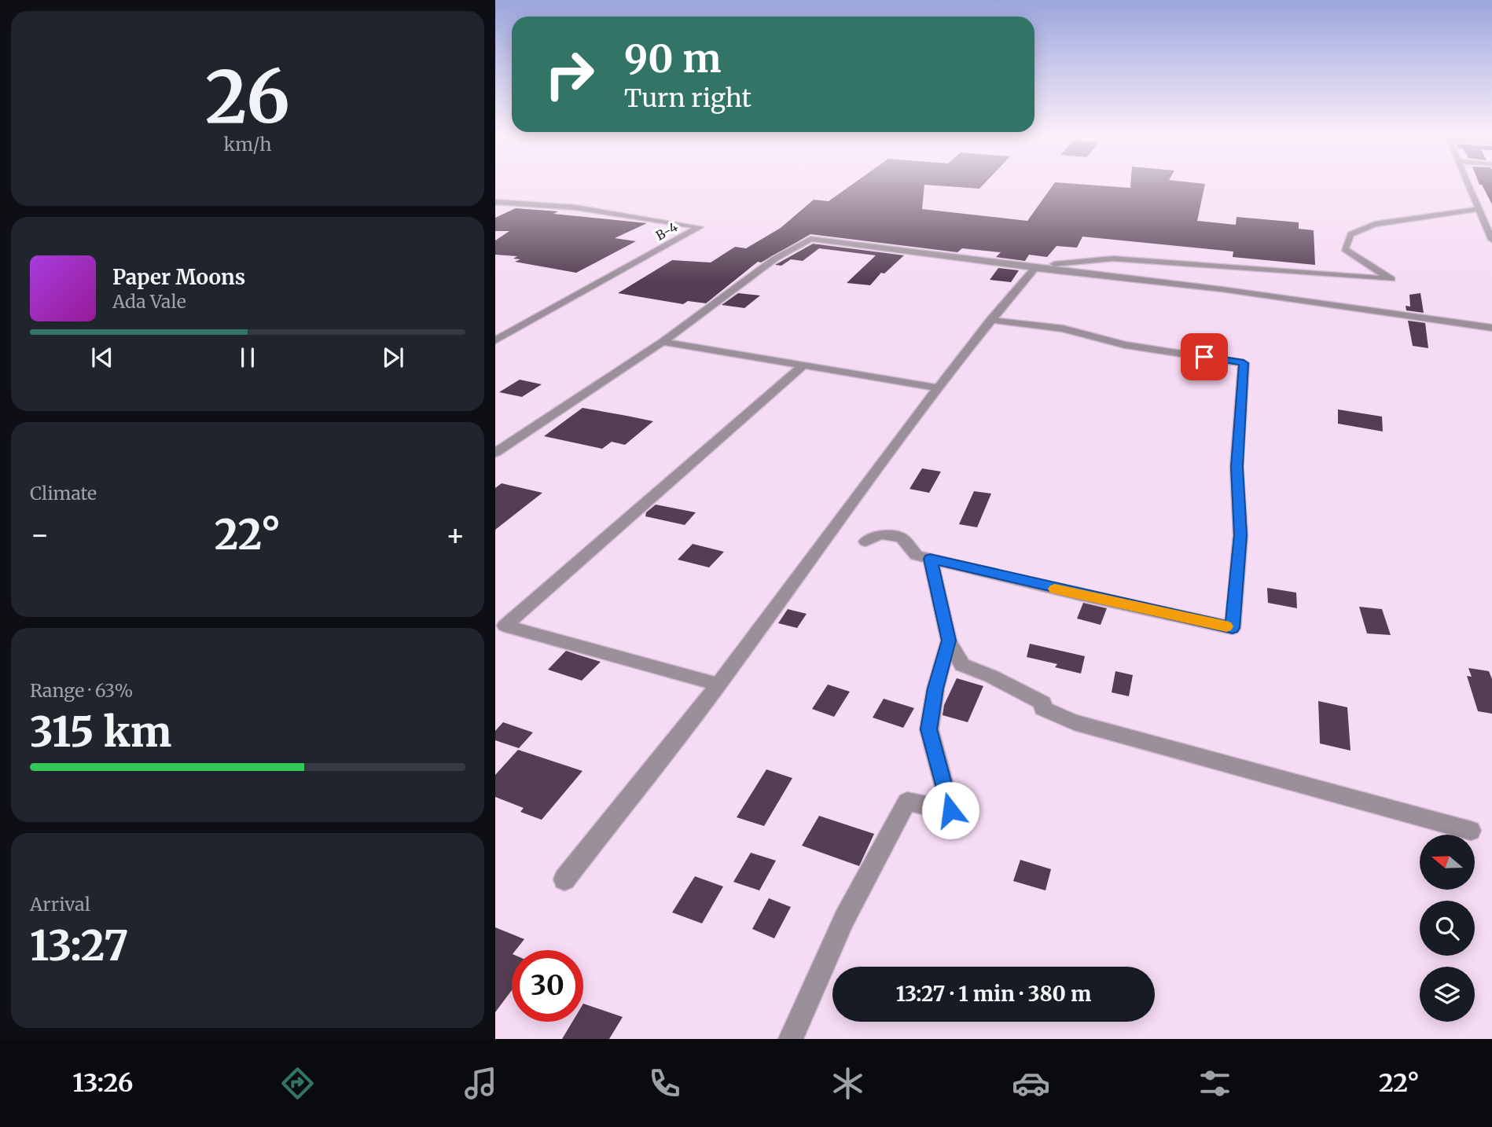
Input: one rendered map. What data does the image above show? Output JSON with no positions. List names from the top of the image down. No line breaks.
{"streets":{"street":["B-4"]},"north":"left","page":{"tile":[["26","km/h"],"Climate",["Range · 63%","315 km"],["Arrival","13:27"]],"turn":["90 m","Turn right"],"song":["Paper Moons","Ada Vale"],"heat":["−","22°","+"],"limit":"30","trip":"13:27 · 1 min · 380 m","tabs":["13:26","22°"]}}
